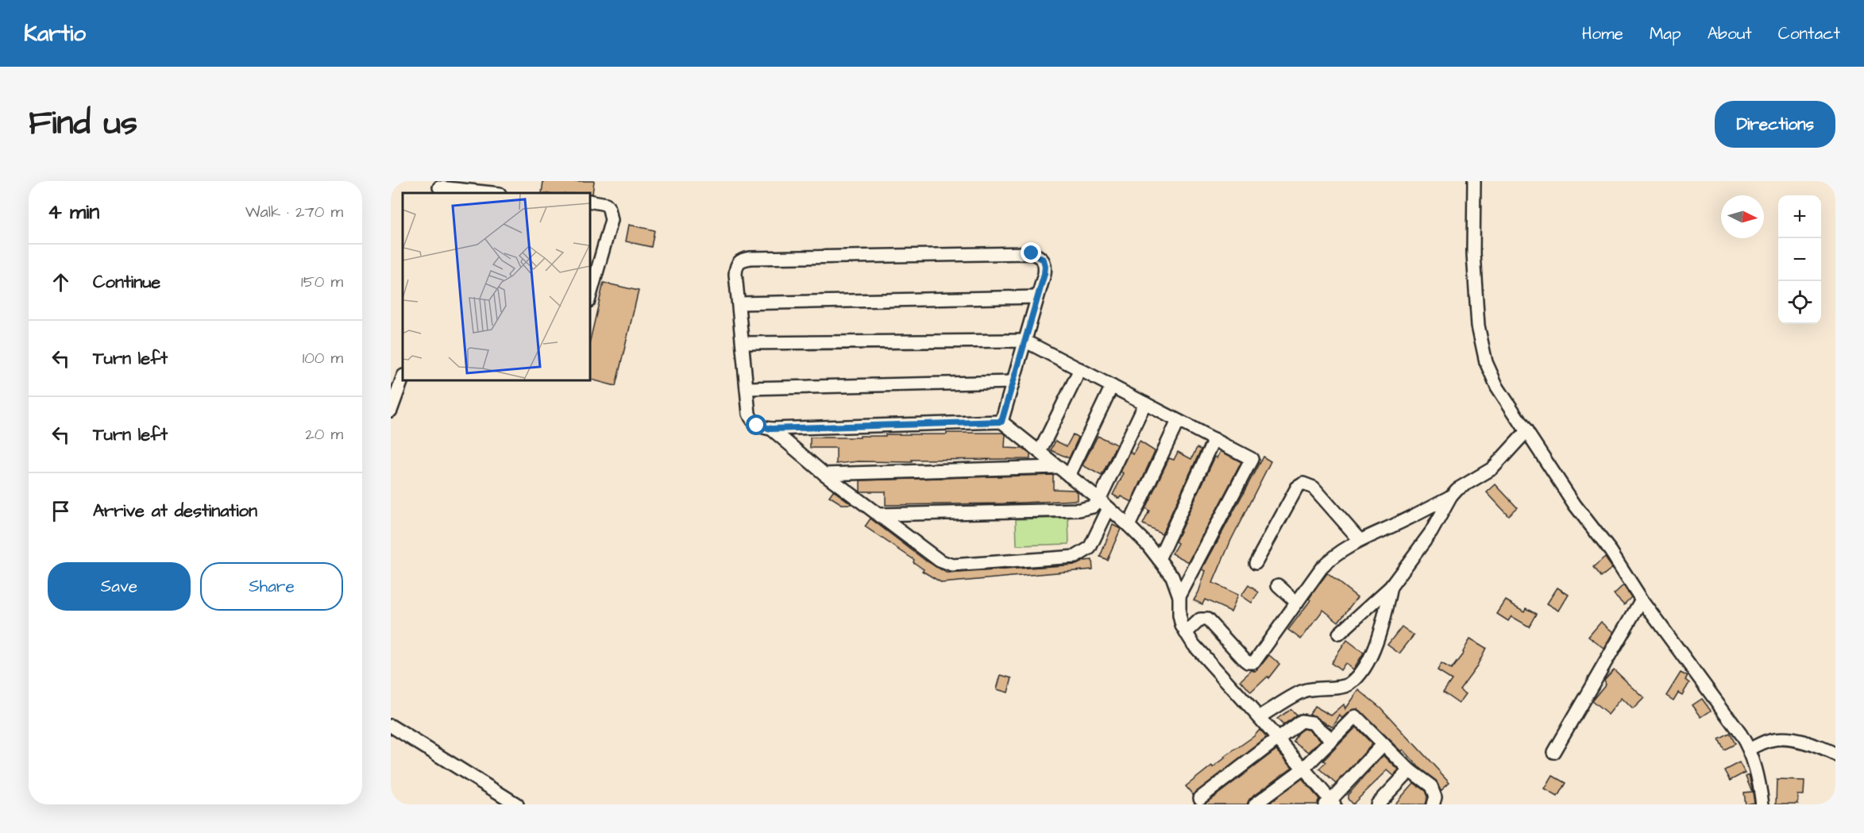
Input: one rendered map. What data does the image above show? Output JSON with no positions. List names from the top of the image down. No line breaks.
{"north":"right","page":{"header":"Kartio","nav":["Home","Map","About","Contact"],"title":"Find us","buttons":["Directions",["Save","Share"]],"heading":["4 min","Walk · 270 m"],"map_buttons":["+","−"],"list":[["Continue","150 m"],["Turn left","100 m"],["Turn left","20 m"],"Arrive at destination"]}}
